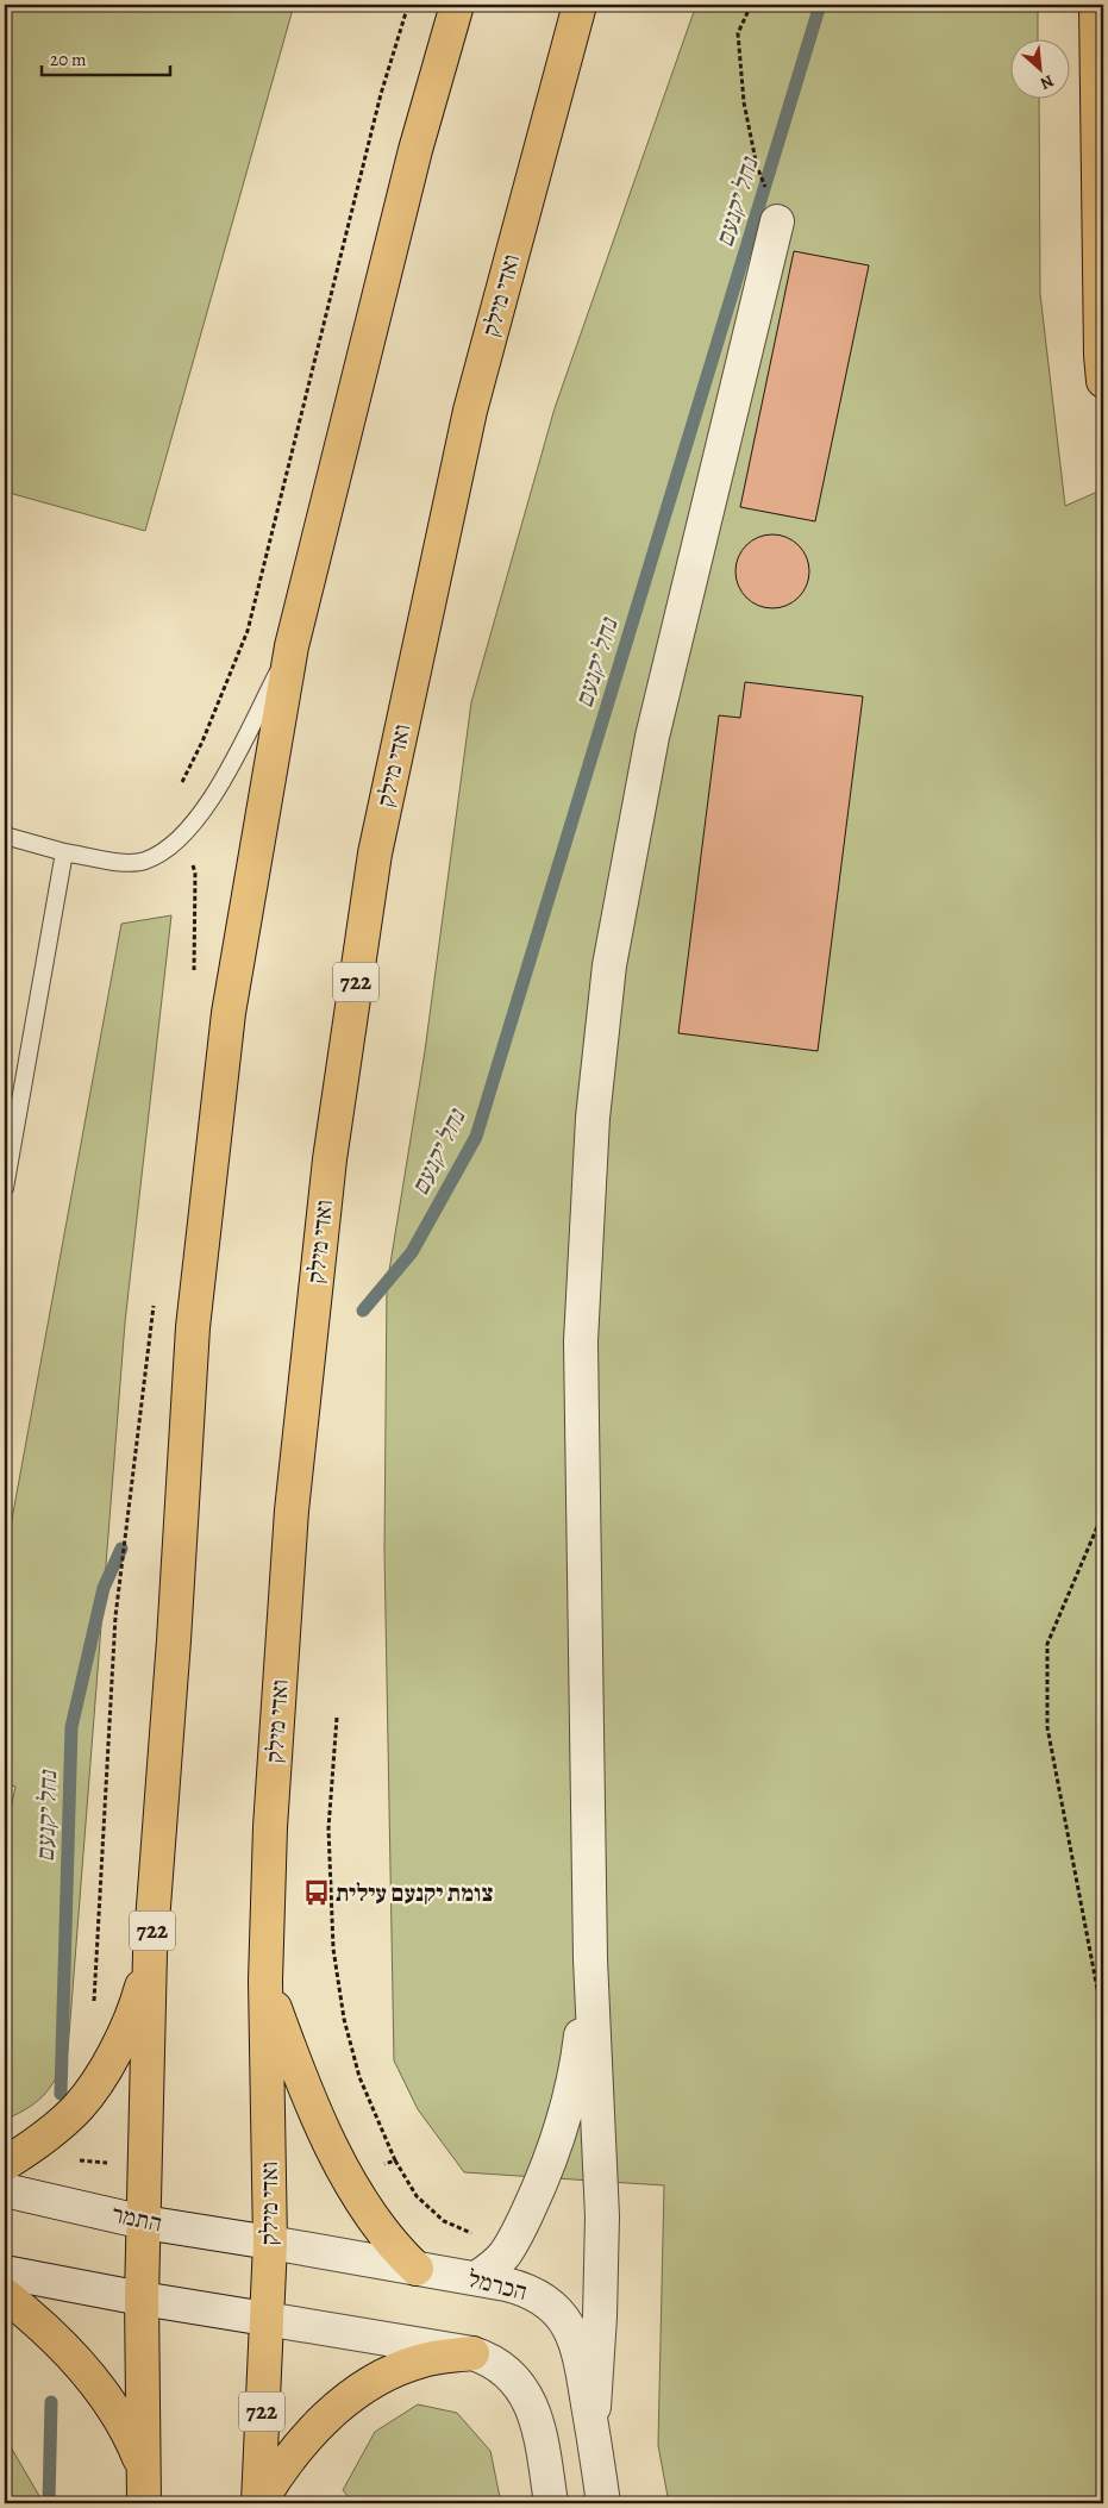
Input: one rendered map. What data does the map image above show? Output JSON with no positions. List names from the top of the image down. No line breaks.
{"streets":{"main road":["ואדי מילק","722"],"street":["התמר","הכרמל"]},"crossings":[["ואדי מילק","התמר"],["ואדי מילק","הכרמל"],["722","התמר"],["התמר","הכרמל"]],"water":["נחל יקנעם"],"places":{"bus stop":["צומת יקנעם עילית"]},"scale_bar":"20 m","north":"bottom right"}
